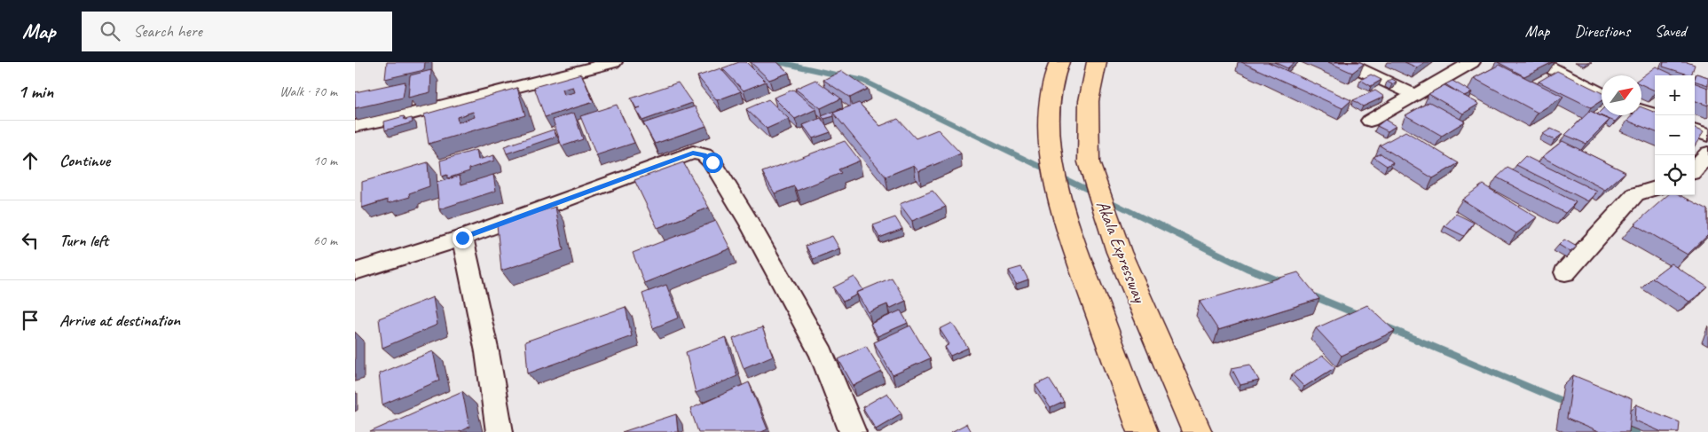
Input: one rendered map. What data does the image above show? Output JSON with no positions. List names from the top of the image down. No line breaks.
{"streets":{"main road":["Akala Expressway"]},"north":"top right","page":{"header":"Map","search":"Search here","nav":["Map","Directions","Saved"],"heading":["1 min","Walk · 70 m"],"map_buttons":["+","−"],"list":[["Continue","10 m"],["Turn left","60 m"],"Arrive at destination"]}}
